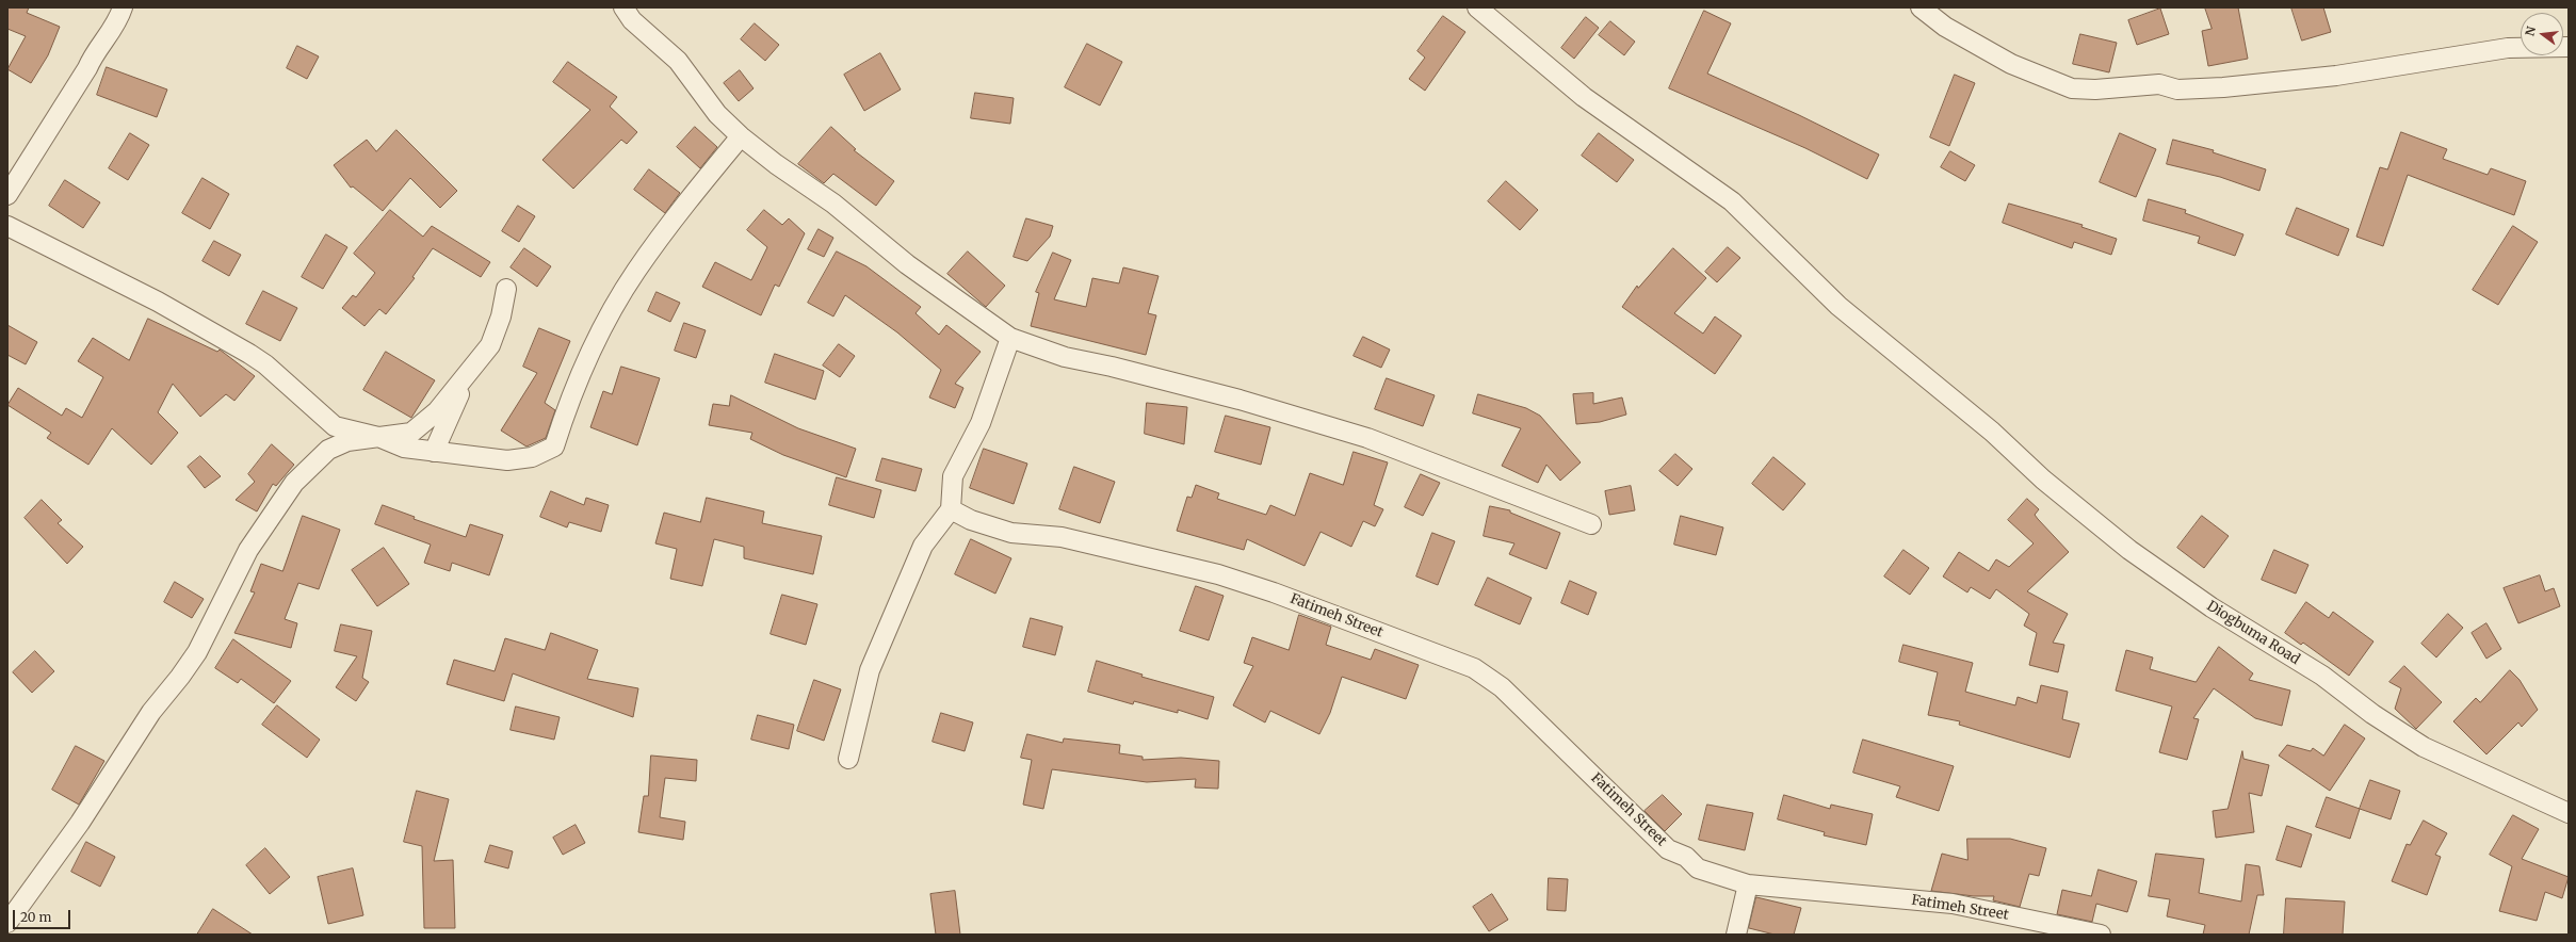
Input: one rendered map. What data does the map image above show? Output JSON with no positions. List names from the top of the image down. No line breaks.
{"streets":{"street":["Fatimeh Street","Diogbuma Road"]},"scale_bar":"20 m","north":"left"}
